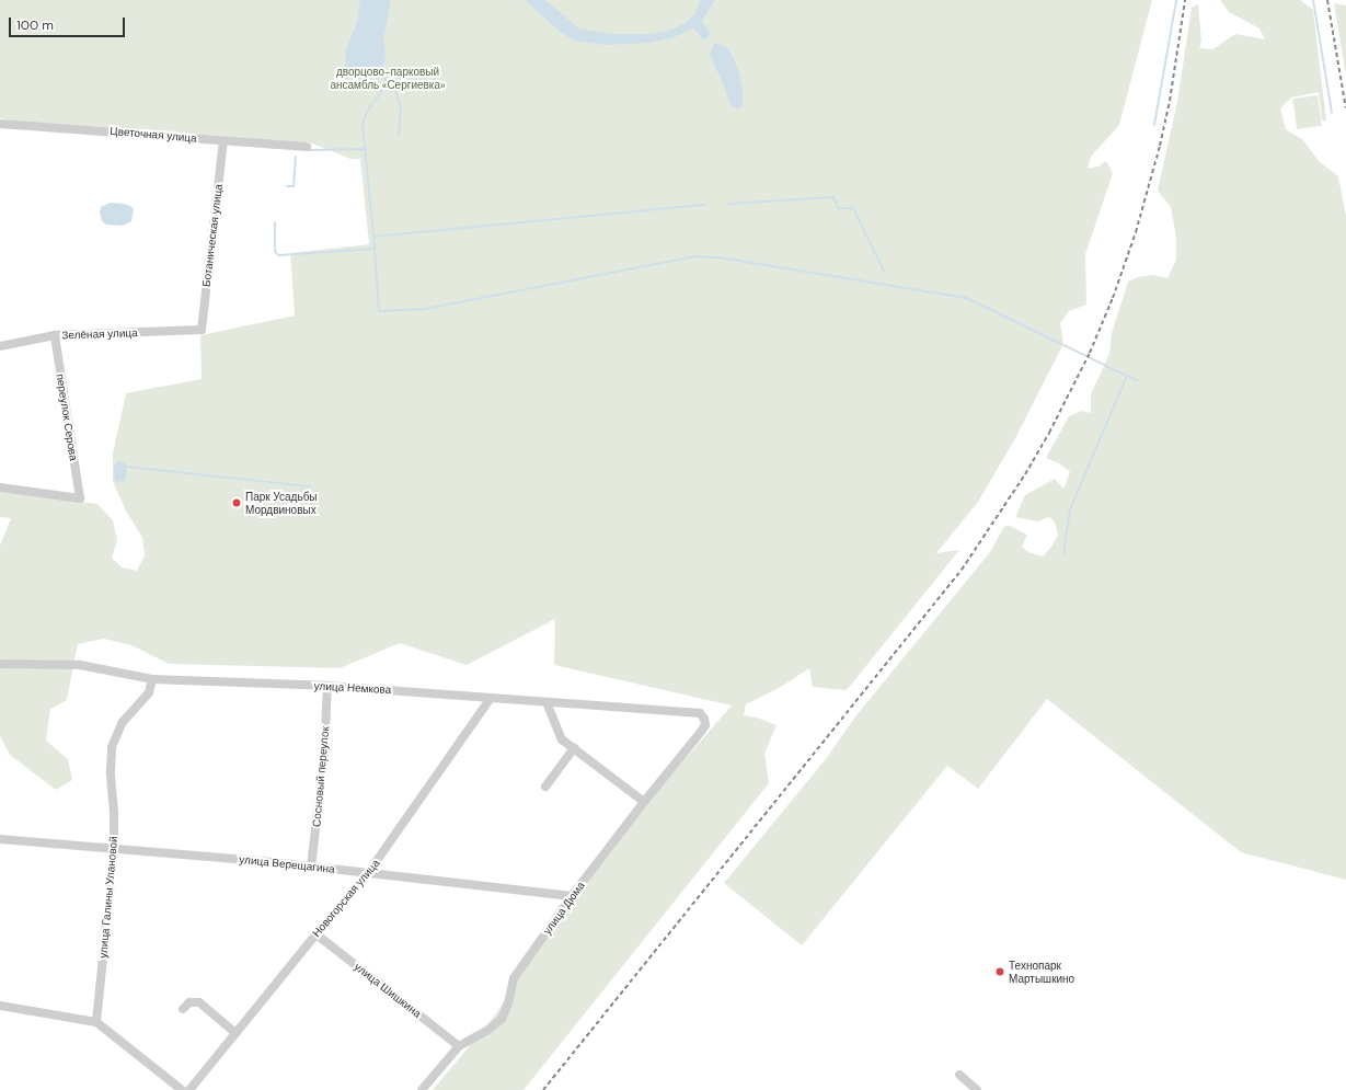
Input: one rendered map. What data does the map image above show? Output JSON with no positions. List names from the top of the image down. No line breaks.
{"streets":{"street":["Цветочная улица","Ботаническая улица","Зелёная улица","переулок Серова","улица Немкова","Сосновый переулок","улица Верещагина","улица Галины Улановой","Новогорская улица","улица Дюма","улица Шишкина"]},"crossings":[["Цветочная улица","Ботаническая улица"],["Ботаническая улица","Зелёная улица"],["Зелёная улица","переулок Серова"],["улица Немкова","Сосновый переулок"],["улица Немкова","улица Галины Улановой"],["улица Немкова","Новогорская улица"],["улица Немкова","улица Дюма"],["Сосновый переулок","улица Верещагина"],["улица Верещагина","улица Галины Улановой"],["улица Верещагина","Новогорская улица"],["улица Верещагина","улица Дюма"],["Новогорская улица","улица Шишкина"],["улица Дюма","улица Шишкина"]],"parks":["дворцово-парковый ансамбль «Сергиевка»"],"places":["Парк Усадьбы Мордвиновых","Технопарк Мартышкино"],"scale_bar":"100 m"}
